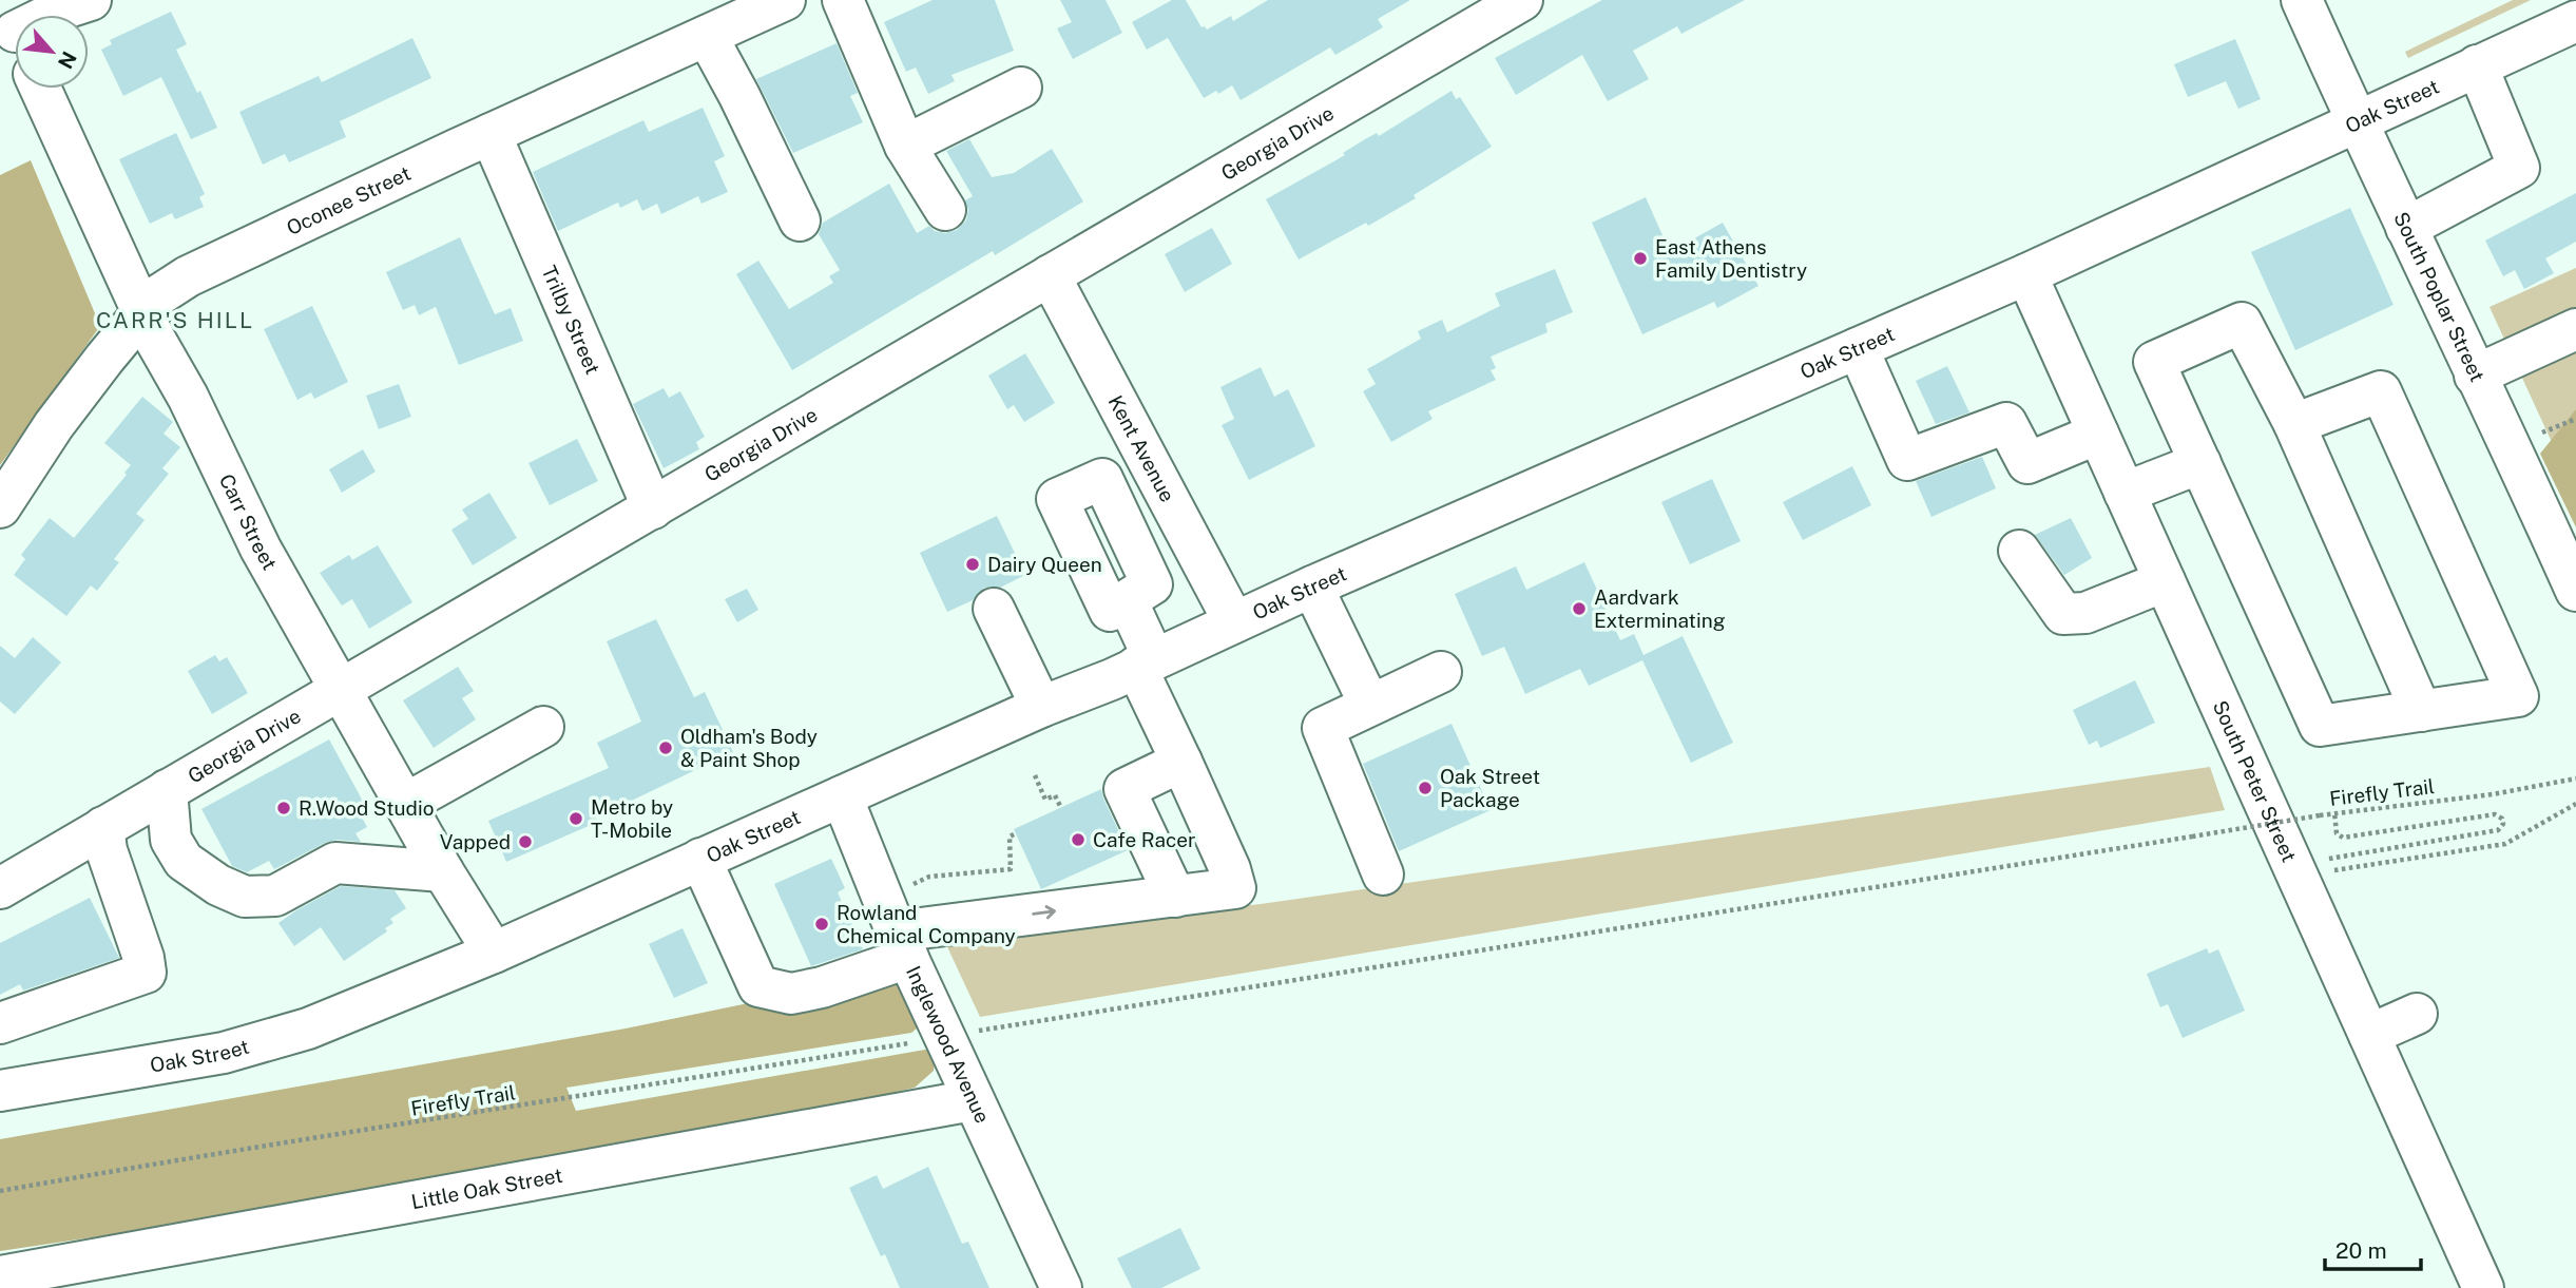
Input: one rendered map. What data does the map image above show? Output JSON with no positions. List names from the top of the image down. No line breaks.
{"streets":{"street":["Oak Street","Georgia Drive","Oconee Street","South Poplar Street","Trilby Street","Kent Avenue","Carr Street","South Peter Street","Inglewood Avenue","Little Oak Street"],"path":["Firefly Trail"]},"crossings":[["Oak Street","South Poplar Street"],["Oak Street","Kent Avenue"],["Oak Street","Carr Street"],["Oak Street","South Peter Street"],["Oak Street","Inglewood Avenue"],["Georgia Drive","Trilby Street"],["Georgia Drive","Kent Avenue"],["Georgia Drive","Carr Street"],["Oconee Street","Trilby Street"],["Oconee Street","Carr Street"],["Inglewood Avenue","Little Oak Street"]],"districts":["CARR'S HILL"],"places":["East Athens Family Dentistry","Dairy Queen","Aardvark Exterminating","Oldham's Body & Paint Shop","Oak Street Package","R.Wood Studio","Metro by T-Mobile","Cafe Racer","Vapped","Rowland Chemical Company"],"scale_bar":"20 m","north":"bottom right"}
